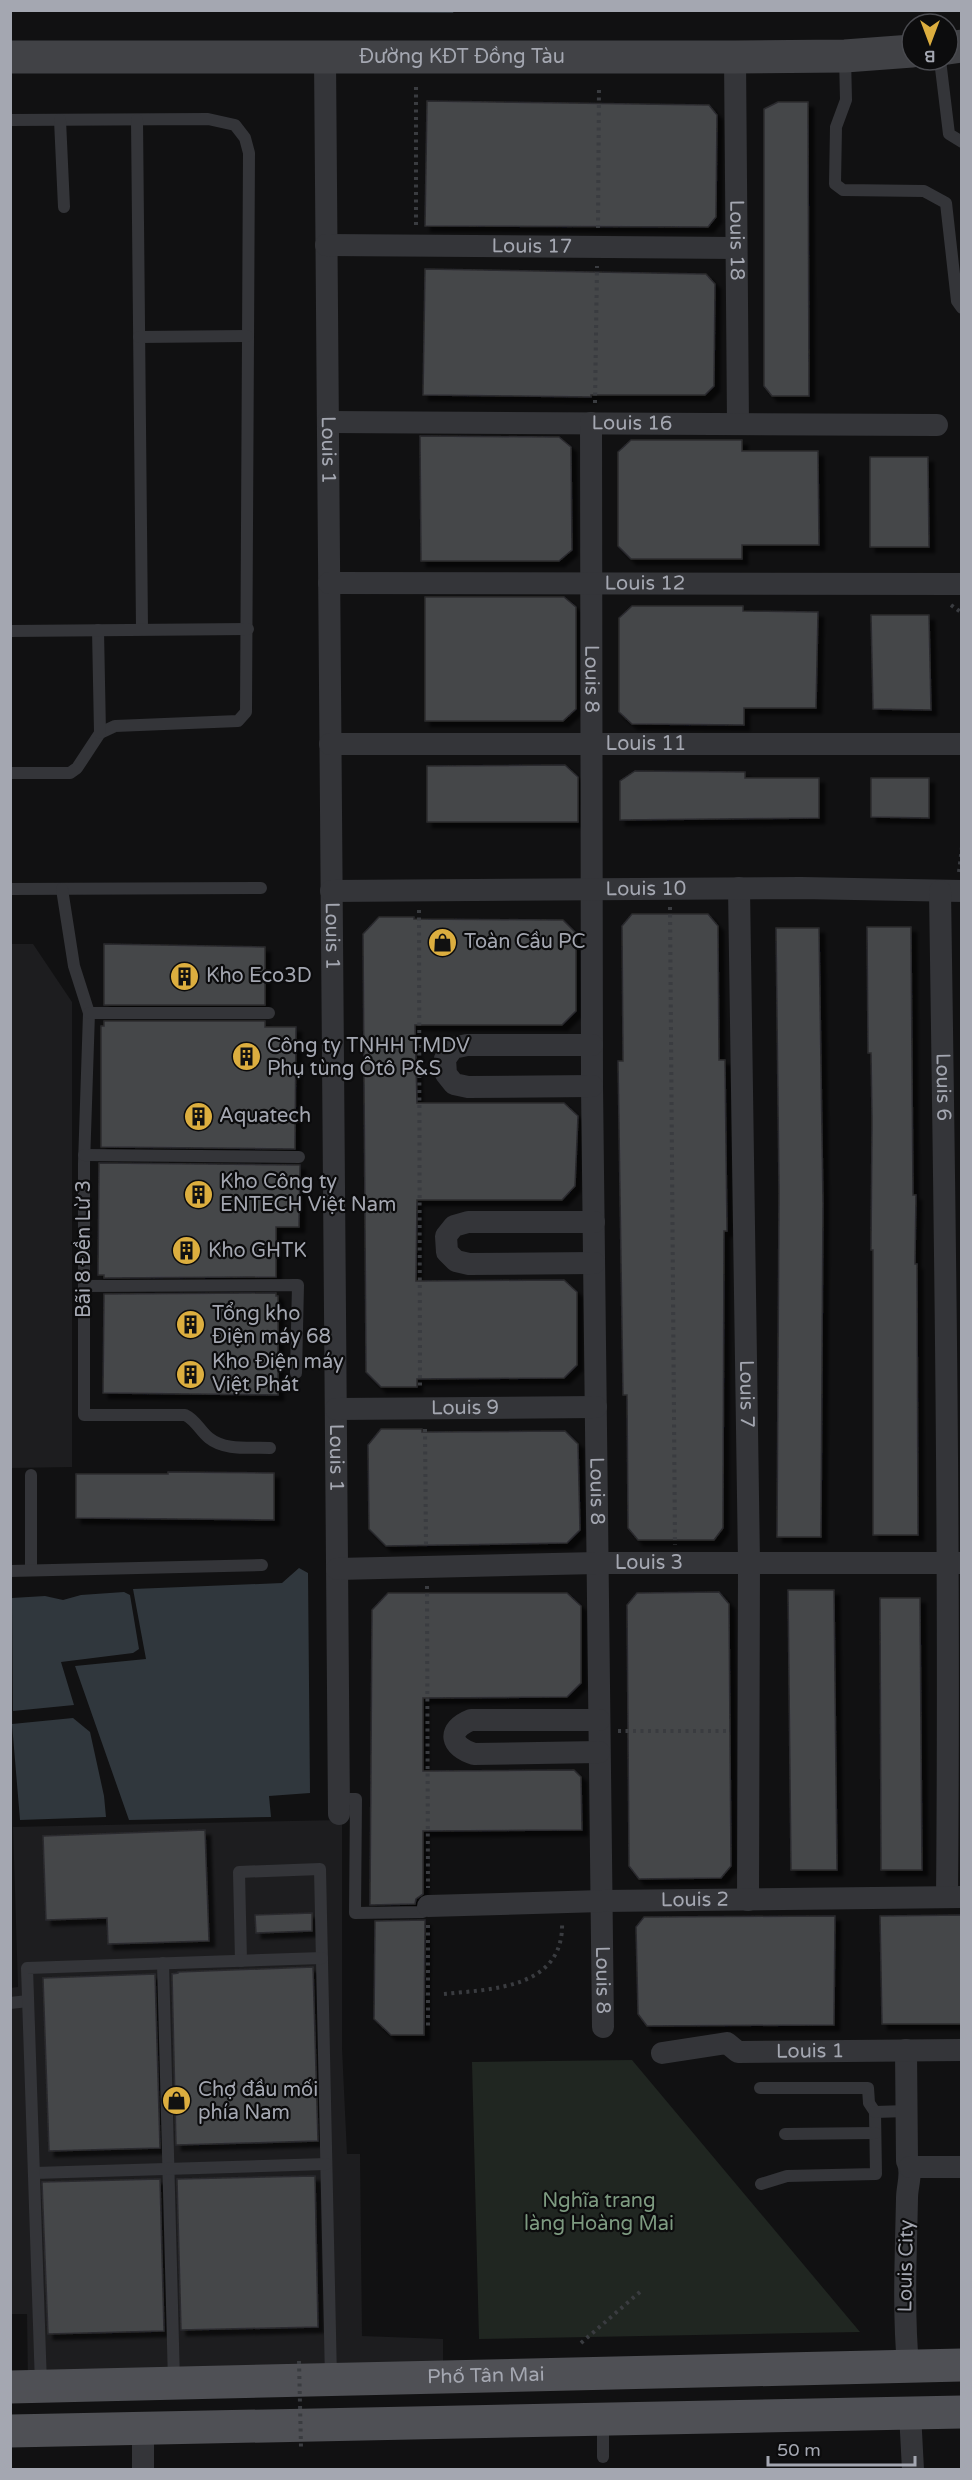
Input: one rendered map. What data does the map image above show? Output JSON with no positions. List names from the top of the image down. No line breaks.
{"streets":{"main road":["Đường KĐT Đồng Tàu","Phố Tân Mai"],"street":["Louis 18","Louis 17","Louis 16","Louis 1","Louis 12","Louis 8","Louis 11","Louis 10","Louis 6","Louis 7","Louis 9","Louis 3","Louis 2","Louis City"],"lane":["Bãi 8 Đền Lừ 3"]},"crossings":[["Đường KĐT Đồng Tàu","Louis 18"],["Đường KĐT Đồng Tàu","Louis 1"],["Louis 18","Louis 17"],["Louis 18","Louis 16"],["Louis 17","Louis 1"],["Louis 16","Louis 1"],["Louis 16","Louis 8"],["Louis 1","Louis 12"],["Louis 1","Louis 11"],["Louis 1","Louis 10"],["Louis 1","Louis 9"],["Louis 1","Louis 3"],["Louis 1","Louis City"],["Louis 12","Louis 8"],["Louis 8","Louis 11"],["Louis 8","Louis 10"],["Louis 8","Louis 9"],["Louis 8","Louis 3"],["Louis 8","Louis 2"],["Louis 10","Louis 6"],["Louis 10","Louis 7"],["Louis 6","Louis 3"],["Louis 6","Louis 2"],["Louis 7","Louis 3"],["Louis 7","Louis 2"],["Louis City","Phố Tân Mai"]],"parks":["Nghĩa trang làng Hoàng Mai"],"places":{"shop":["Toàn Cầu PC","Chợ đầu mối phía Nam"],"building":["Kho Eco3D","Công ty TNHH TMDV Phụ tùng Ôtô P&S","Aquatech","Kho Công ty ENTECH Việt Nam","Kho GHTK","Tổng kho Điện máy 68","Kho Điện máy Việt Phát"]},"scale_bar":"50 m","north":"bottom"}
